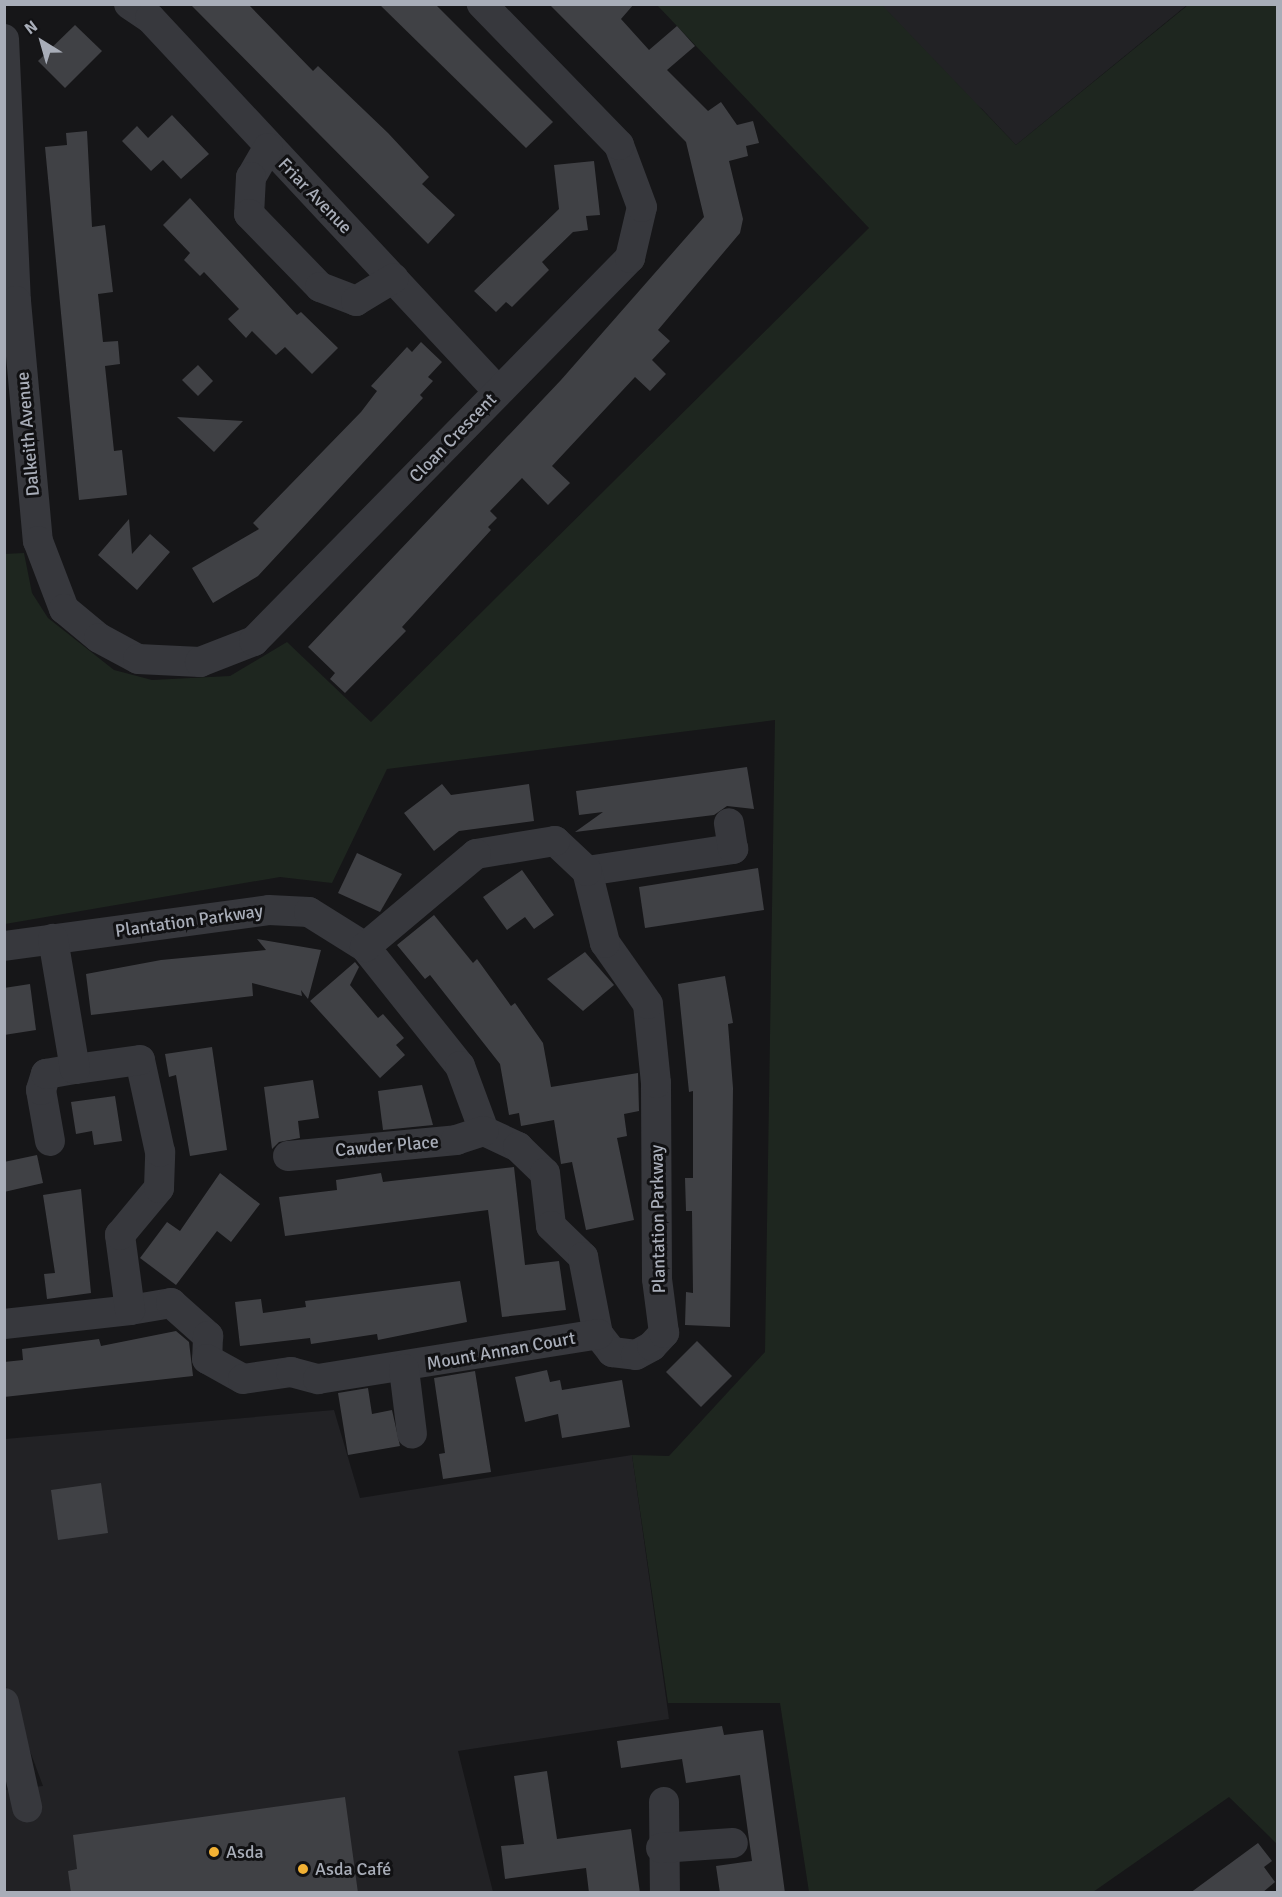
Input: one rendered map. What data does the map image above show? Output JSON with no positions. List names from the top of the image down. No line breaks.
{"streets":{"street":["Friar Avenue","Dalkeith Avenue","Cloan Crescent","Plantation Parkway","Cawder Place","Mount Annan Court"]},"crossings":[["Friar Avenue","Cloan Crescent"],["Dalkeith Avenue","Cloan Crescent"],["Plantation Parkway","Cawder Place"],["Plantation Parkway","Mount Annan Court"]],"places":["Asda","Asda Café"],"north":"top left"}
